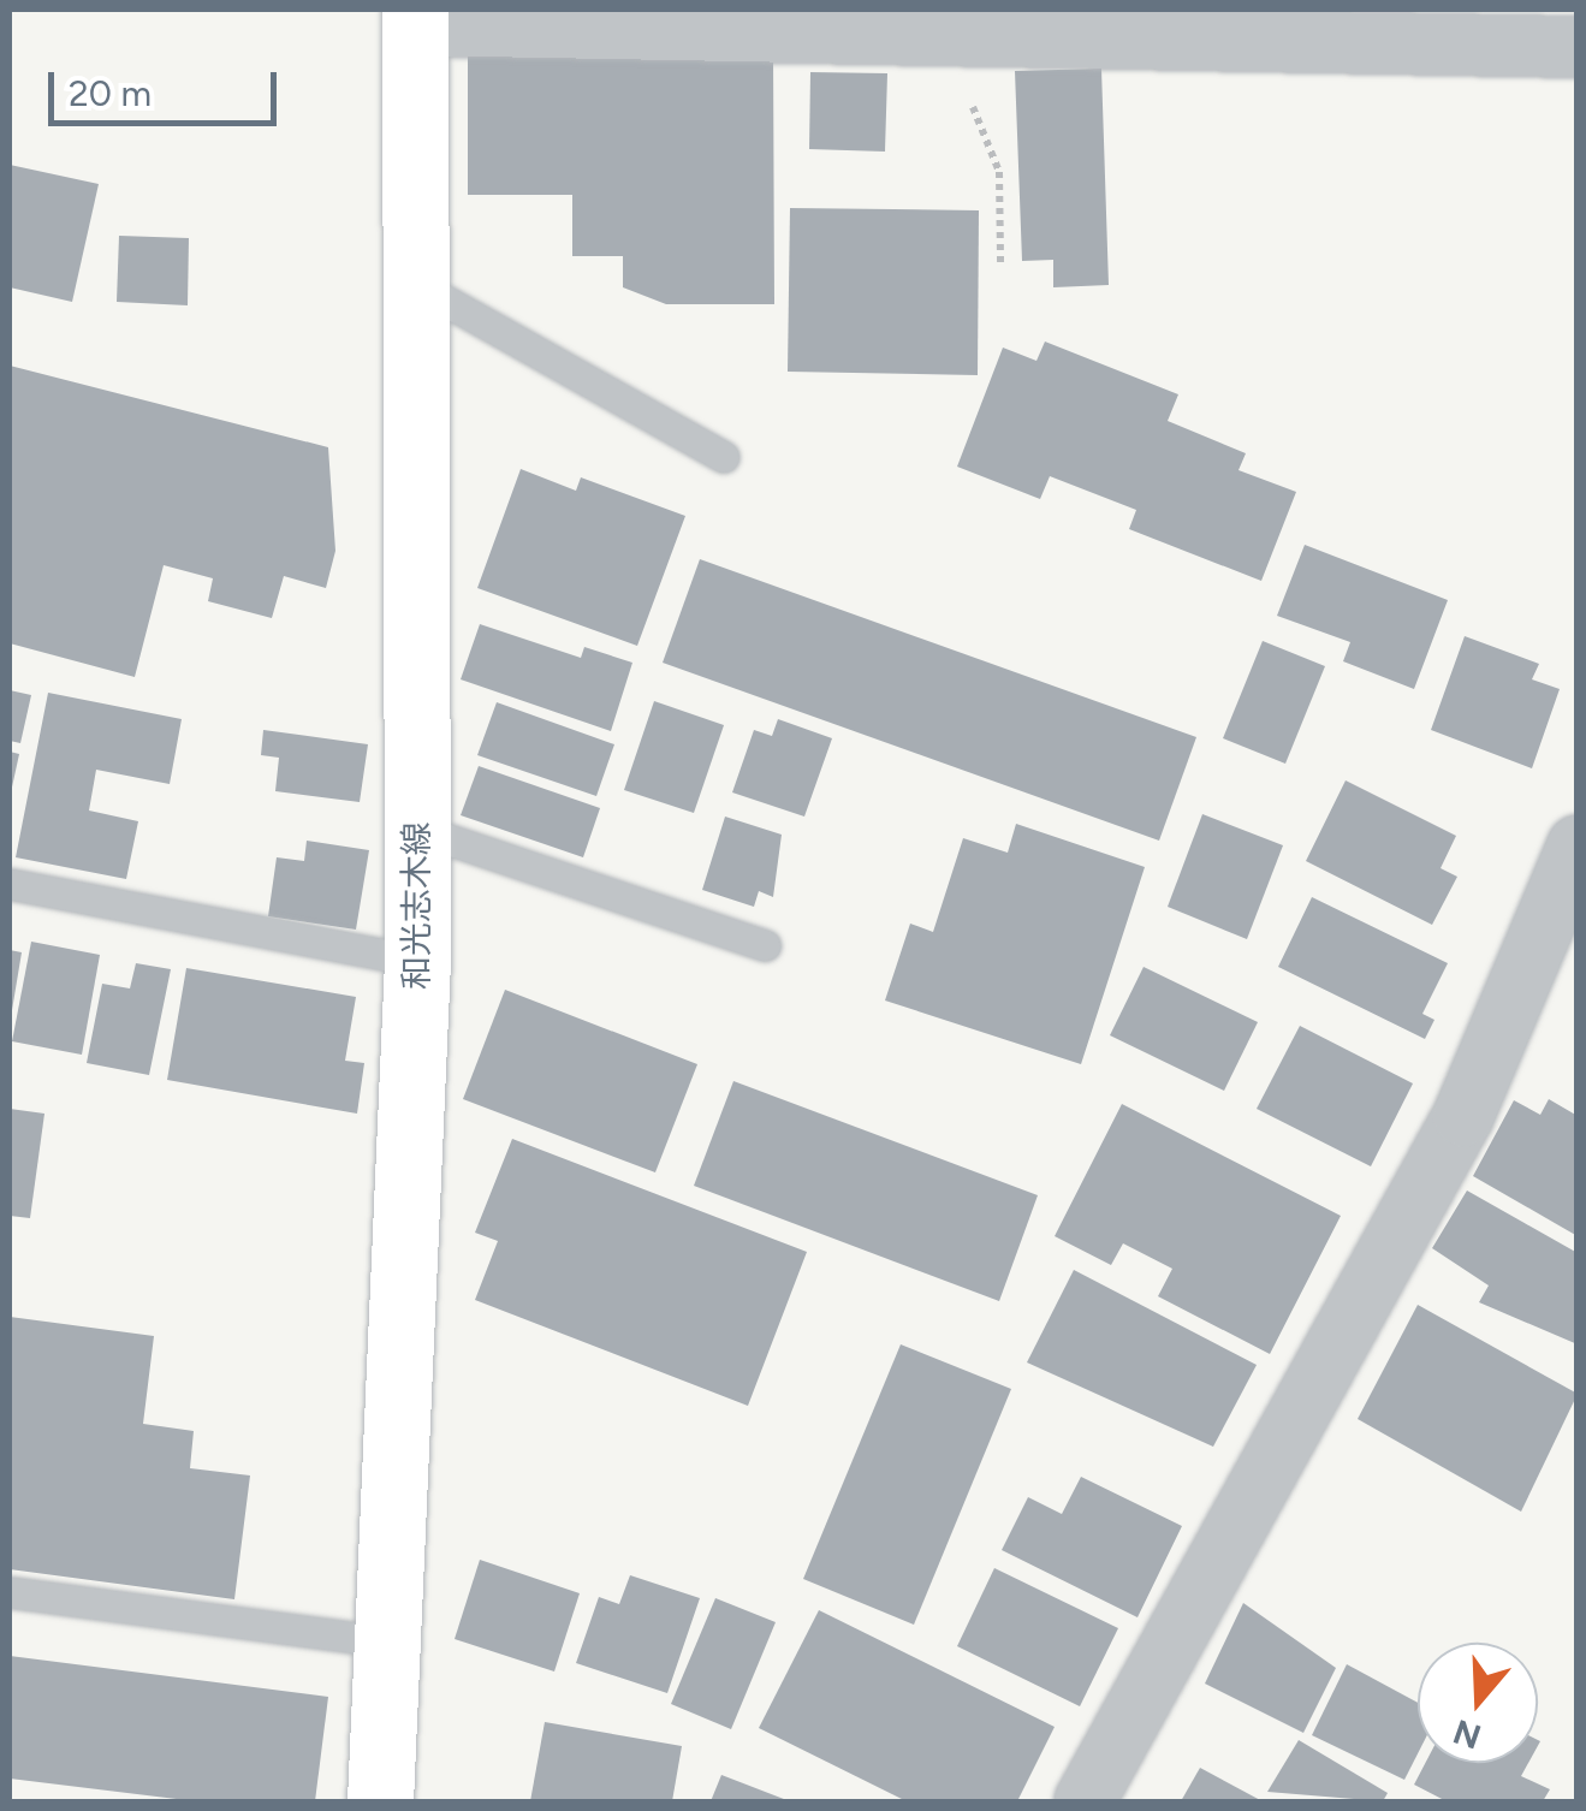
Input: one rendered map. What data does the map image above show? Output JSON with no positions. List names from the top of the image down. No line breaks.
{"streets":{"main road":["和光志木線"]},"scale_bar":"20 m","north":"bottom"}
